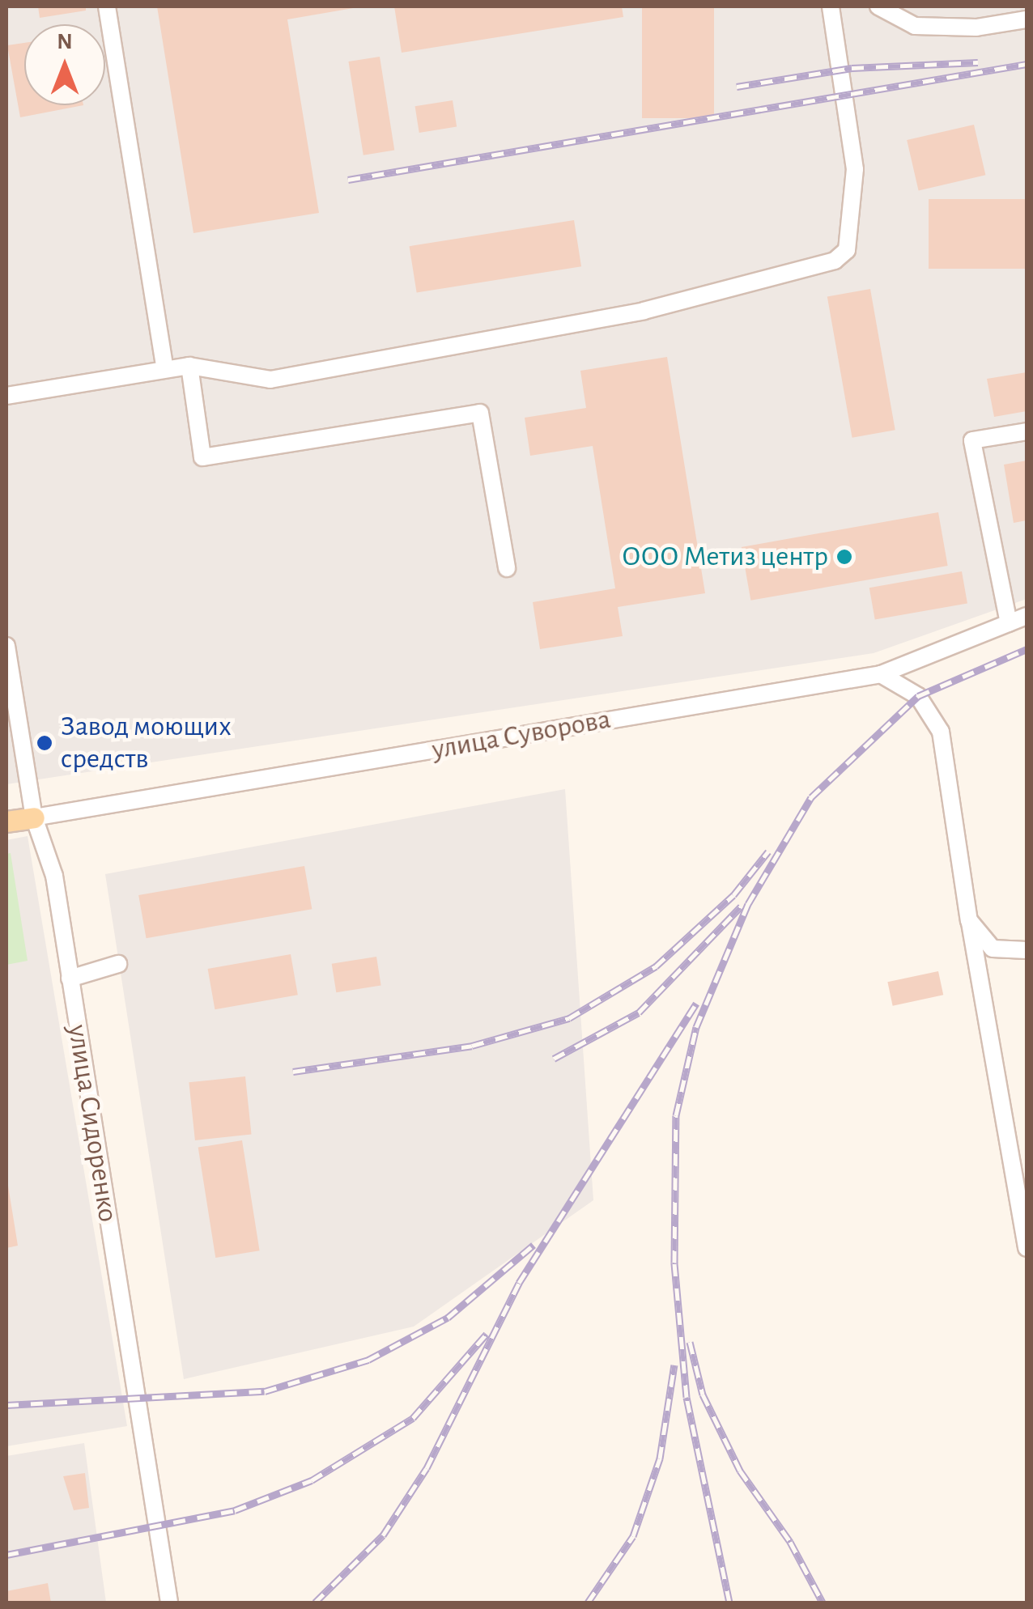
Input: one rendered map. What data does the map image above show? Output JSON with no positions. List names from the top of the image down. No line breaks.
{"streets":{"main road":["улица Суворова"],"street":["улица Сидоренко"]},"crossings":[["улица Суворова","улица Сидоренко"]],"places":["ООО Метиз центр","Завод моющих средств"],"north":"top"}
